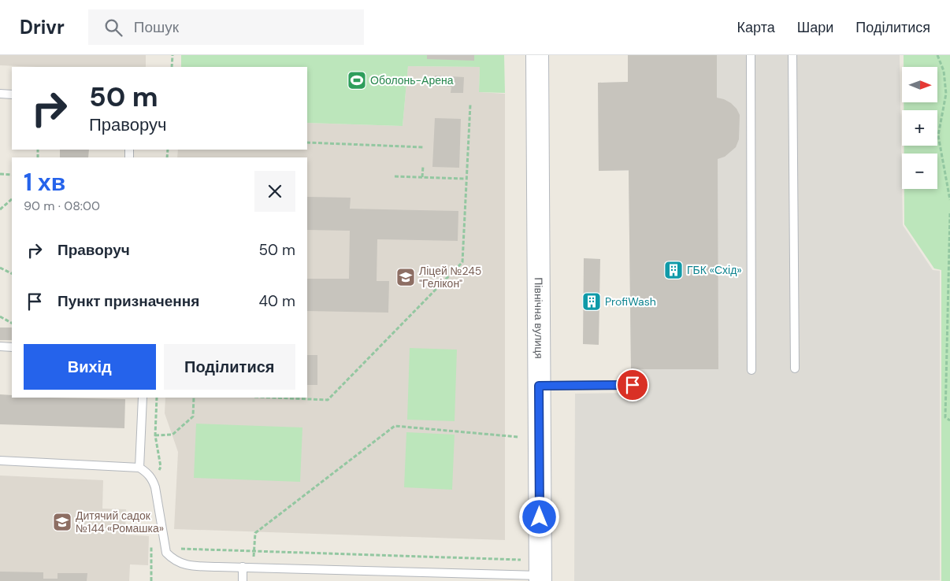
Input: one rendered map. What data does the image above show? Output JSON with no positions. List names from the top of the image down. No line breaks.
{"streets":{"street":["Північна вулиця"]},"places":{"sports":["Оболонь-Арена"],"building":["ГБК «Схід»","ProfiWash"],"school or university":["Ліцей №245 \"Гелікон\"","Дитячий садок №144 «Ромашка»"]},"north":"right","page":{"header":"Drivr","search":"Пошук","nav":["Карта","Шари","Поділитися"],"map_buttons":["+","−"],"turn":["50 m","Праворуч"],"heading":["1 хв","90 m · 08:00"],"list":[{"name":"Праворуч","value":"50 m"},{"name":"Пункт призначення","value":"40 m"}],"buttons":["Вихід","Поділитися"]}}
